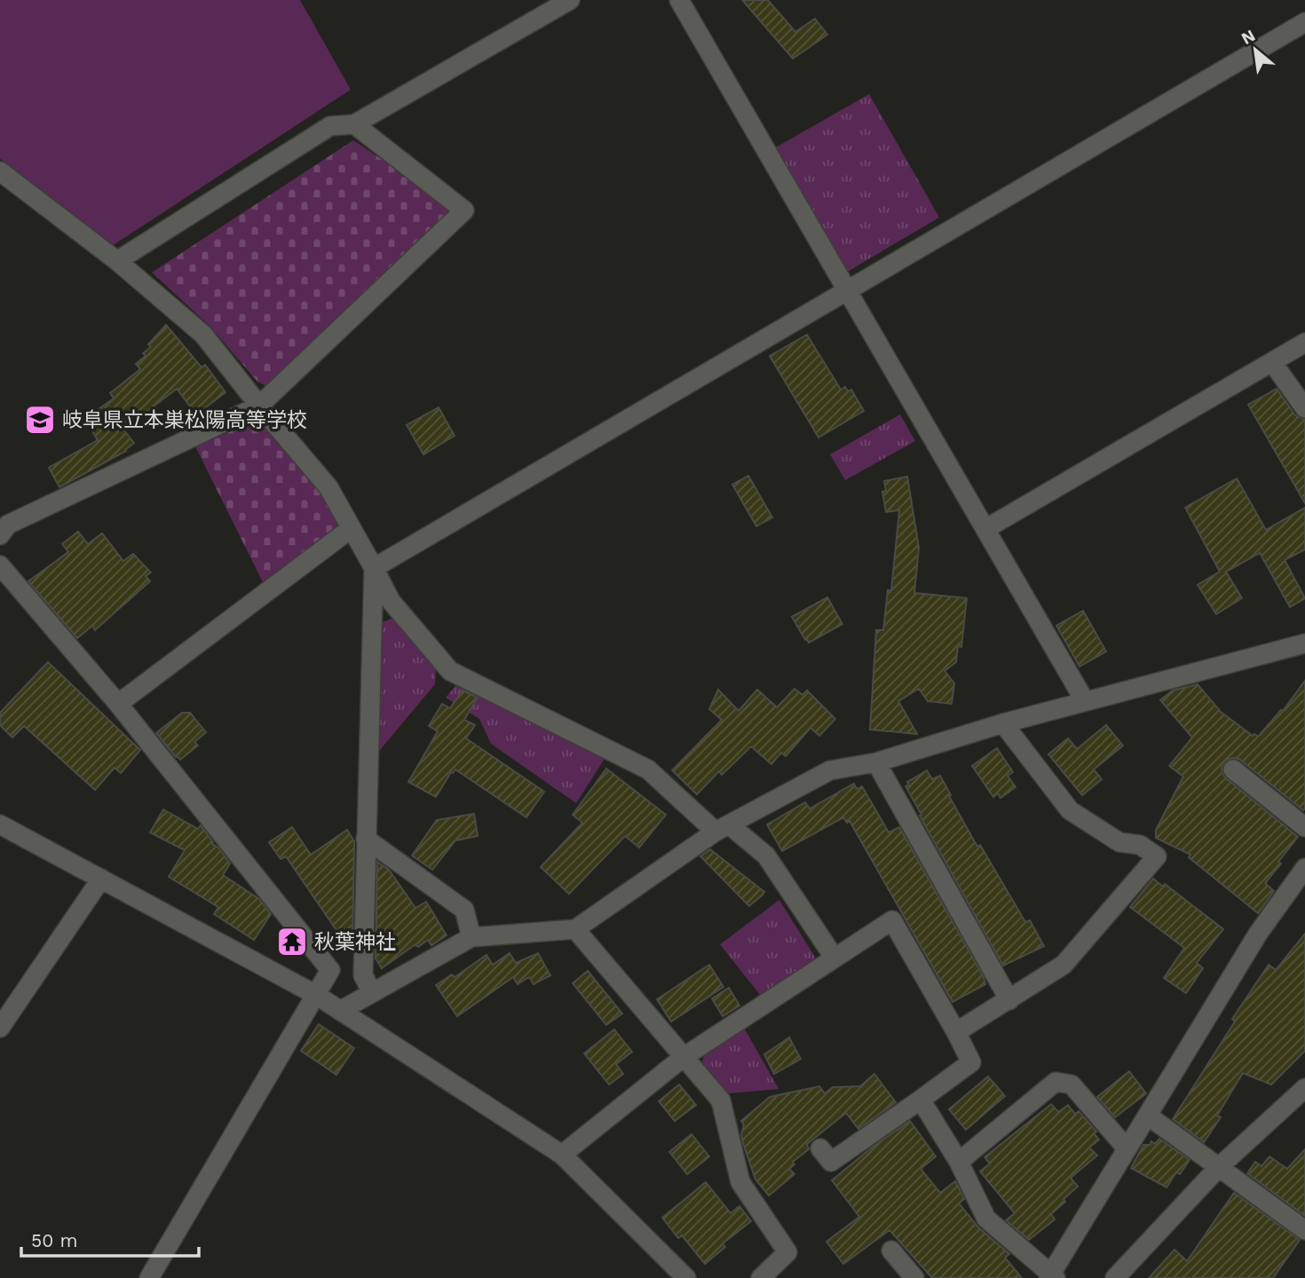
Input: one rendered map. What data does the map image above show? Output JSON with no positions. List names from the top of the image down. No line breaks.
{"places":{"school or university":["岐阜県立本巣松陽高等学校"],"temple":["秋葉神社"]},"scale_bar":"50 m","north":"top left"}
